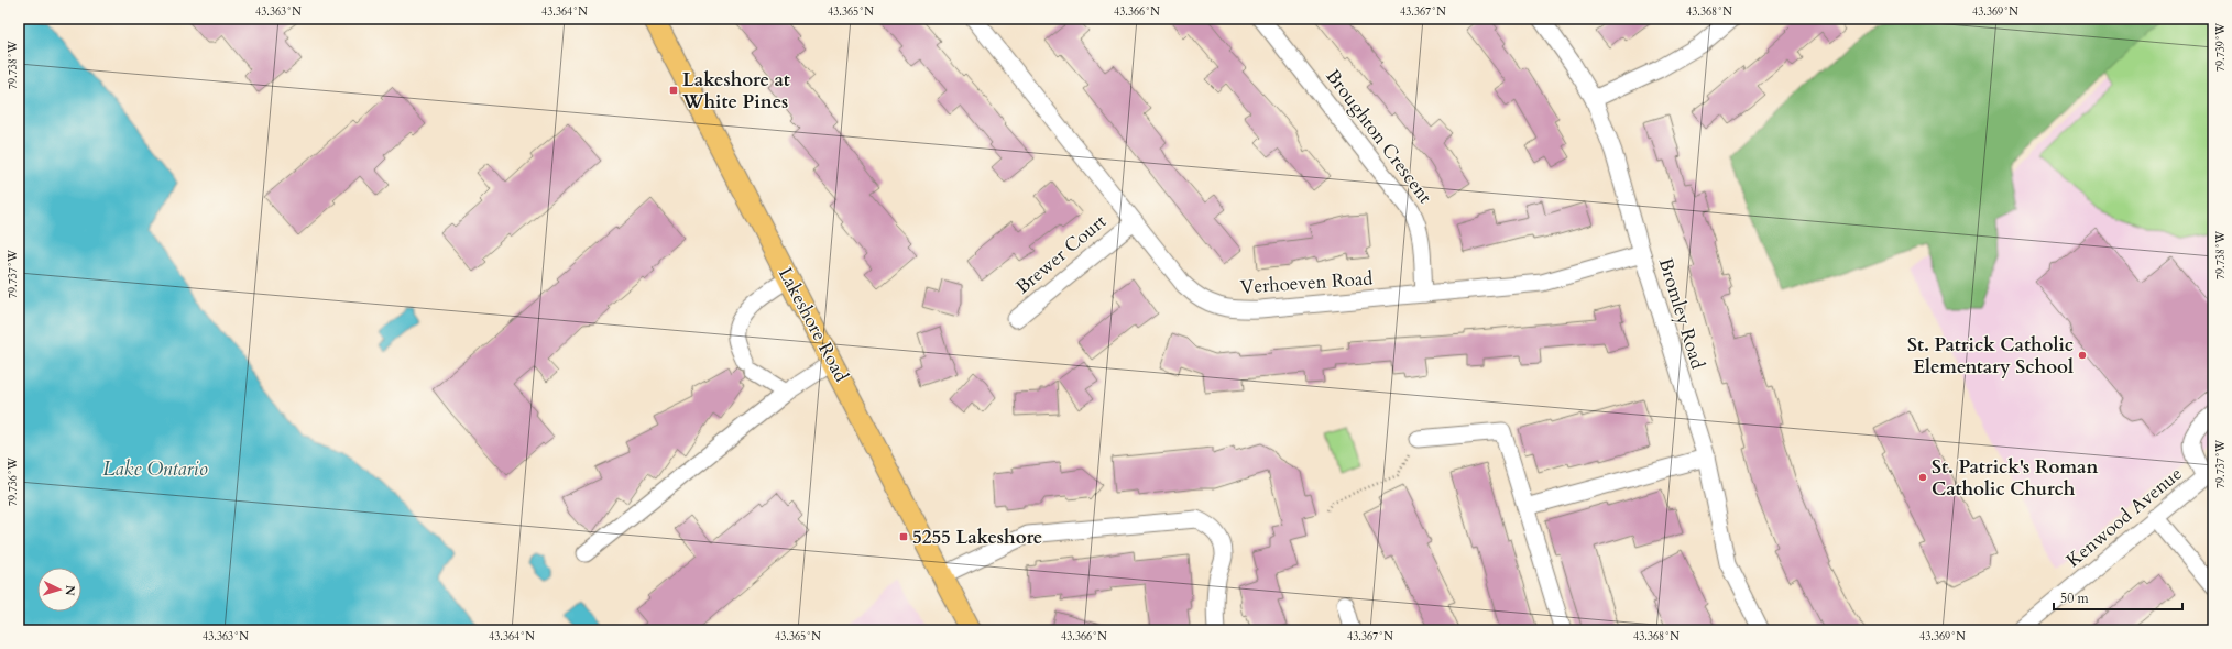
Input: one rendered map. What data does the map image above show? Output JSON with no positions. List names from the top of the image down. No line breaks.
{"streets":{"main road":["Lakeshore Road"],"street":["Broughton Crescent","Brewer Court","Verhoeven Road","Bromley Road","Kenwood Avenue"]},"crossings":[["Broughton Crescent","Verhoeven Road"],["Brewer Court","Verhoeven Road"],["Verhoeven Road","Bromley Road"]],"water":["Lake Ontario"],"places":{"transit":["Lakeshore at White Pines","5255 Lakeshore"],"other":["St. Patrick Catholic Elementary School","St. Patrick's Roman Catholic Church"]},"scale_bar":"50 m","north":"right","coordinates":["43.363°N","43.364°N","43.365°N","43.366°N","43.367°N","43.368°N","43.369°N","79.739°W","79.738°W","79.737°W","79.736°W"]}
